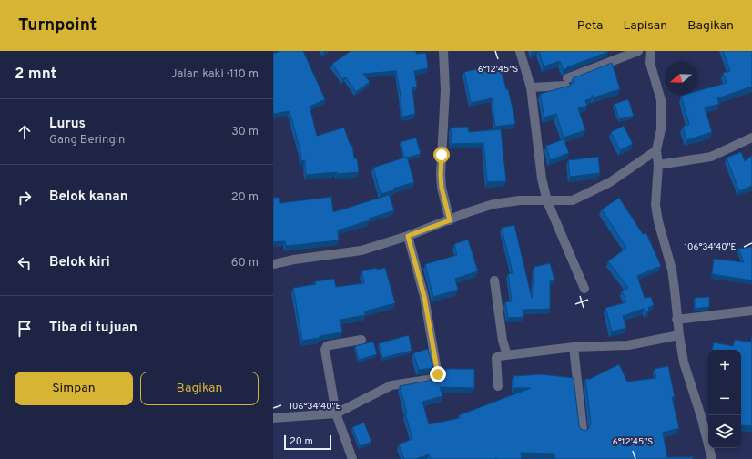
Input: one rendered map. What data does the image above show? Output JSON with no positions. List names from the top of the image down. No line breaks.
{"scale_bar":"20 m","north":"left","page":{"header":"Turnpoint","nav":["Peta","Lapisan","Bagikan"],"heading":["2 mnt","Jalan kaki · 110 m"],"list":[["Lurus","Gang Beringin","30 m"],["Belok kanan","20 m"],["Belok kiri","60 m"],"Tiba di tujuan"],"map_buttons":["+","−"],"buttons":["Simpan","Bagikan"],"scale":"20 m"},"coordinates":["6°12'45\"S","106°34'40\"E"]}
